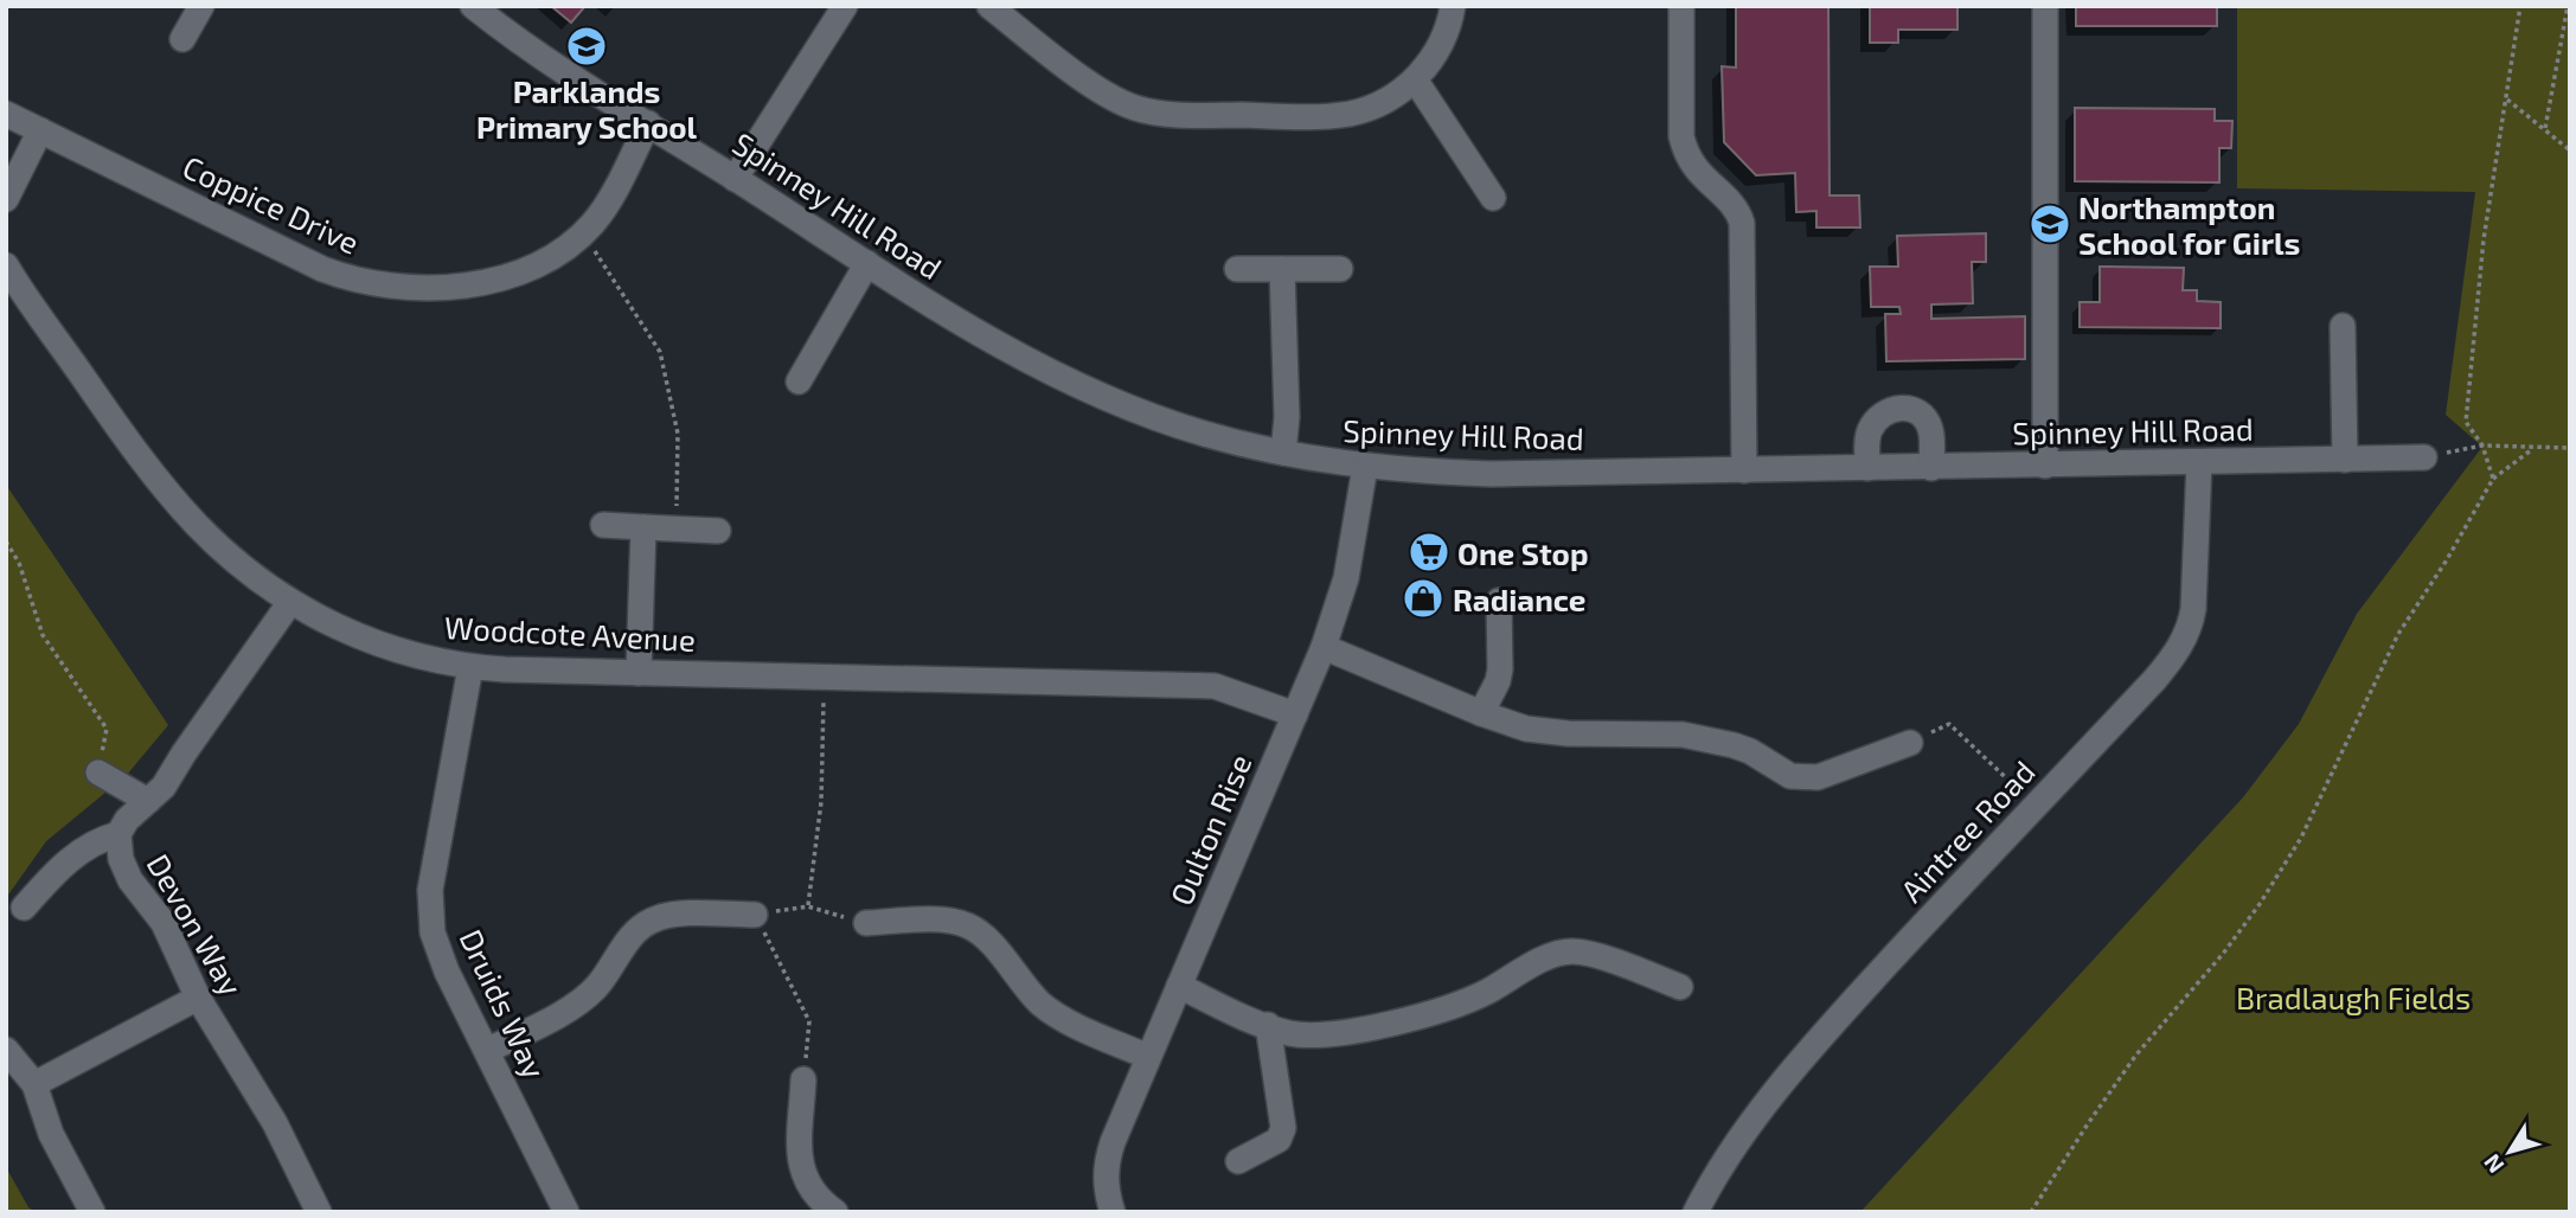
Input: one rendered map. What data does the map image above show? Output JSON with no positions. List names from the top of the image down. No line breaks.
{"streets":{"street":["Coppice Drive","Spinney Hill Road","Woodcote Avenue","Oulton Rise","Aintree Road","Devon Way","Druids Way"]},"crossings":[["Coppice Drive","Spinney Hill Road"],["Spinney Hill Road","Oulton Rise"],["Spinney Hill Road","Aintree Road"],["Woodcote Avenue","Oulton Rise"],["Woodcote Avenue","Devon Way"],["Woodcote Avenue","Druids Way"]],"parks":["Bradlaugh Fields"],"places":{"school or university":["Parklands Primary School","Northampton School for Girls"],"supermarket":["One Stop"],"shop":["Radiance"]},"north":"bottom left"}
